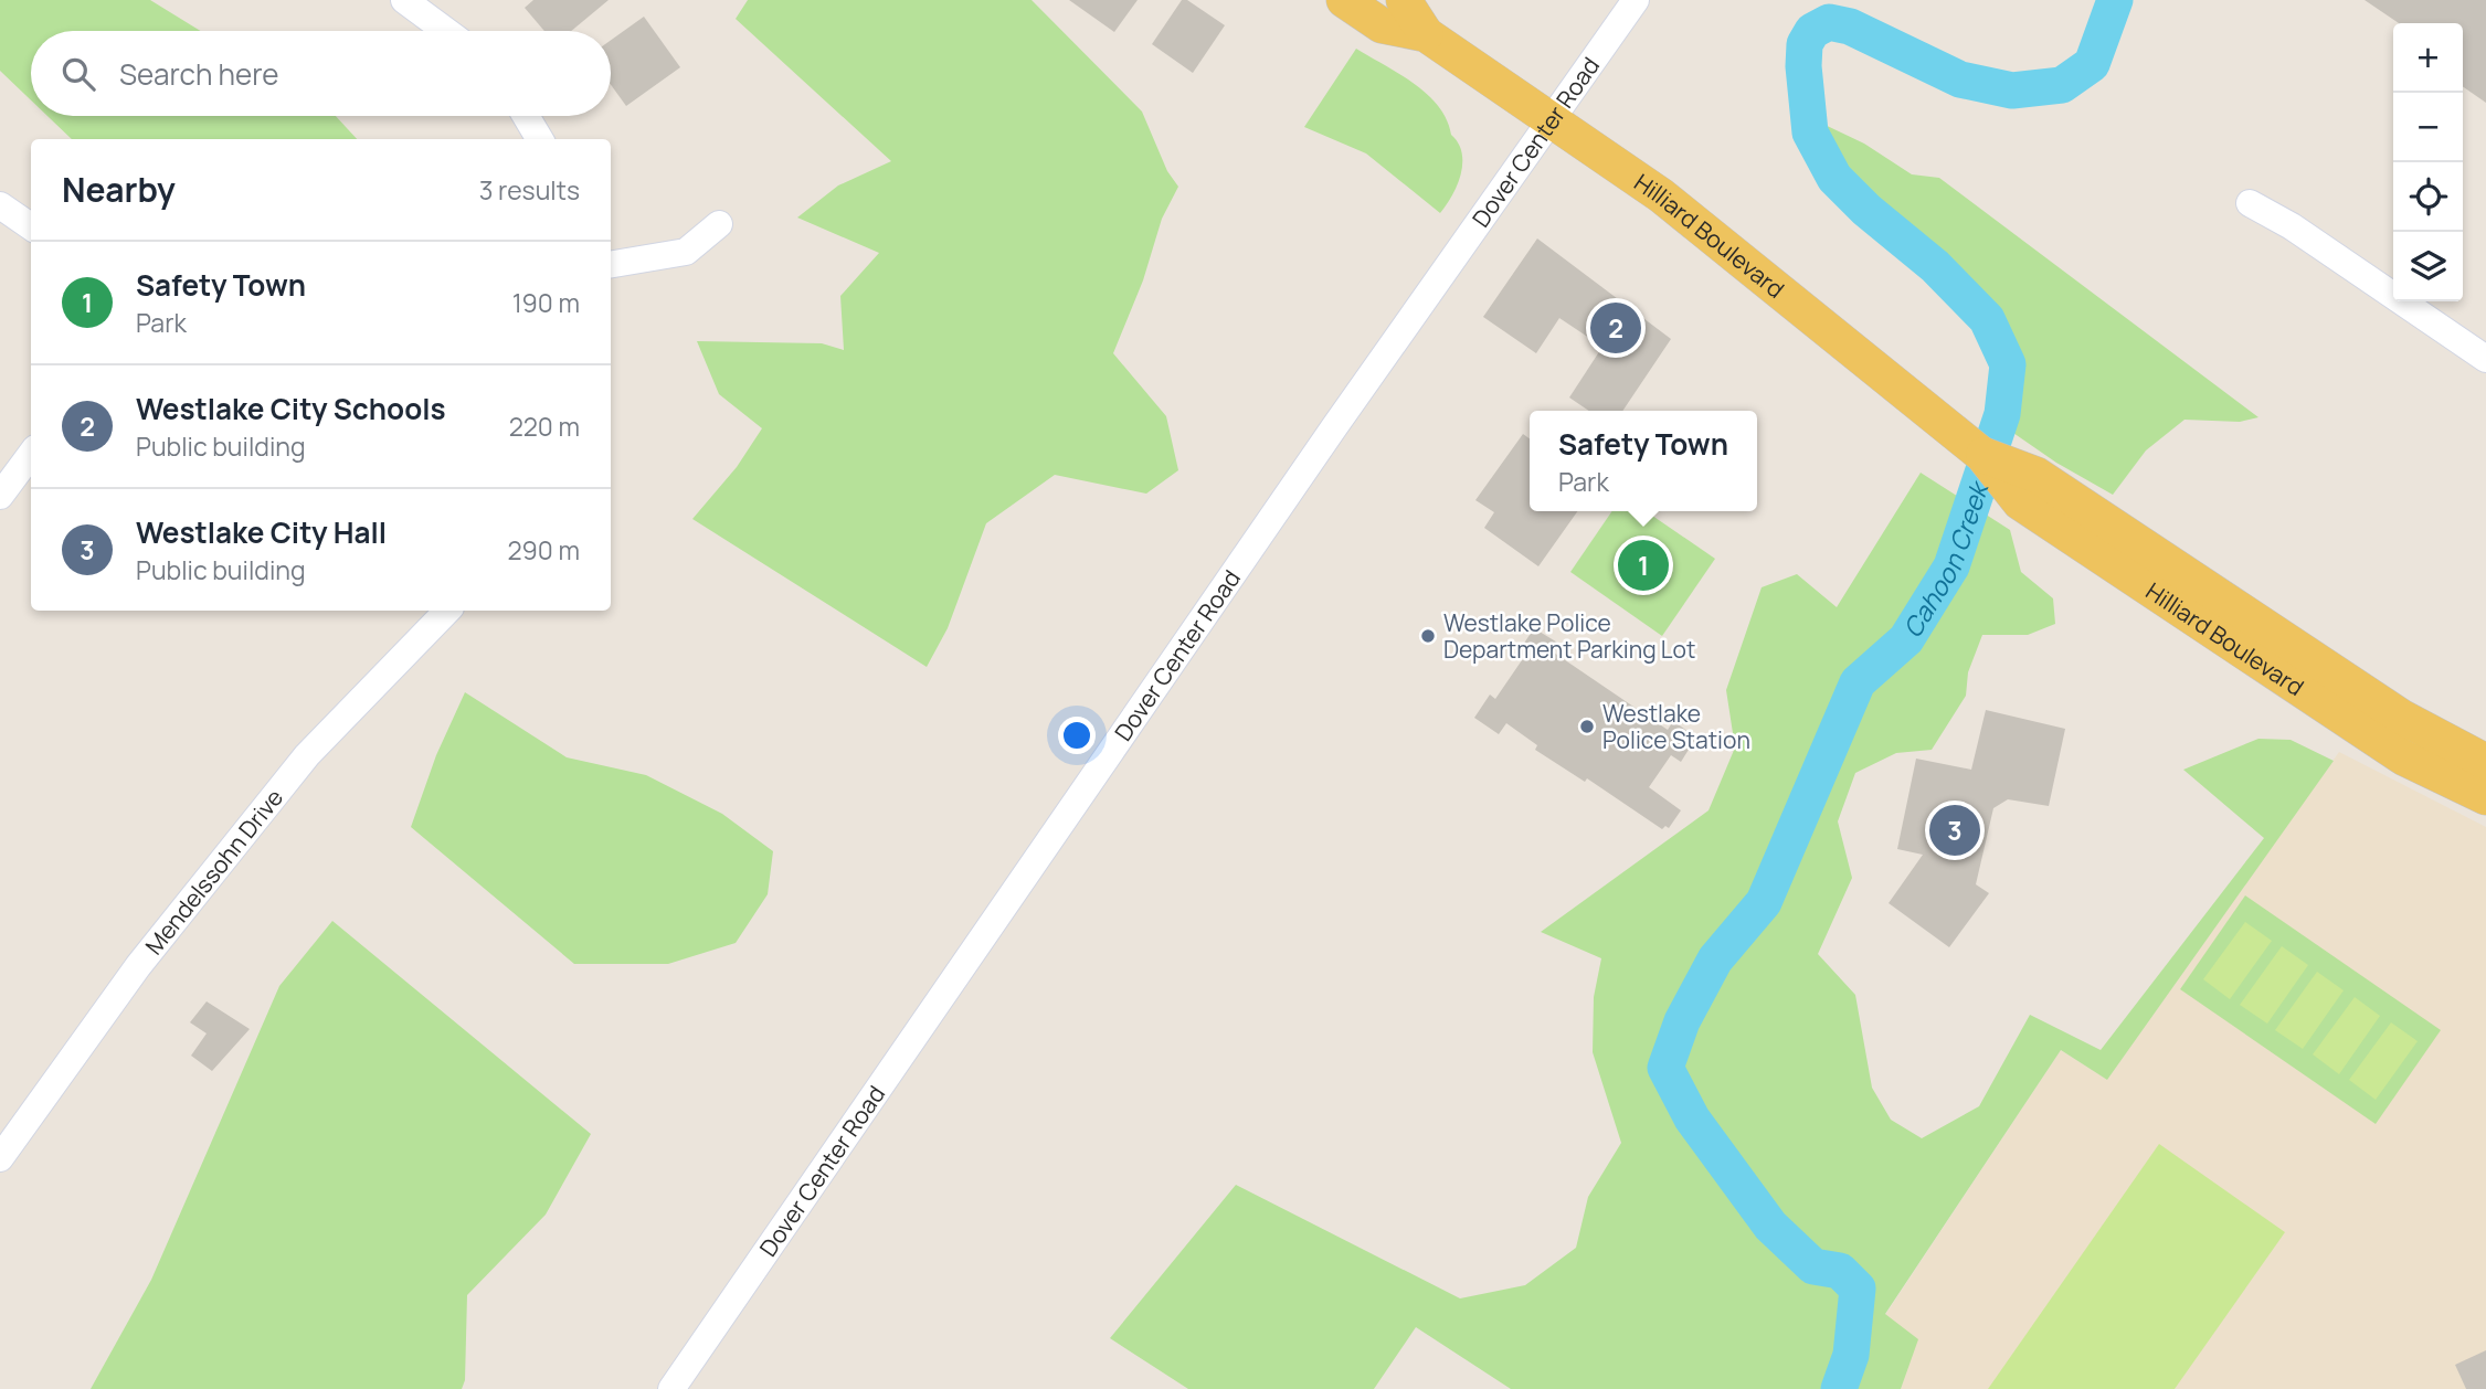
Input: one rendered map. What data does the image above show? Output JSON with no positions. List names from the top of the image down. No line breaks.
{"streets":{"main road":["Hilliard Boulevard"],"street":["Dover Center Road","Mendelssohn Drive"]},"crossings":[["Dover Center Road","Hilliard Boulevard"]],"water":["Cahoon Creek"],"places":["Westlake Police Department Parking Lot","Westlake Police Station"],"page":{"map_buttons":["+","−"],"search":"Search here","heading":["Nearby","3 results"],"list":[{"mark":"1","name":"Safety Town","note":"Park","value":"190 m"},{"mark":"2","name":"Westlake City Schools","note":"Public building","value":"220 m"},{"mark":"3","name":"Westlake City Hall","note":"Public building","value":"290 m"}],"pins":["2","1","3"],"popup":["Safety Town","Park"]}}
